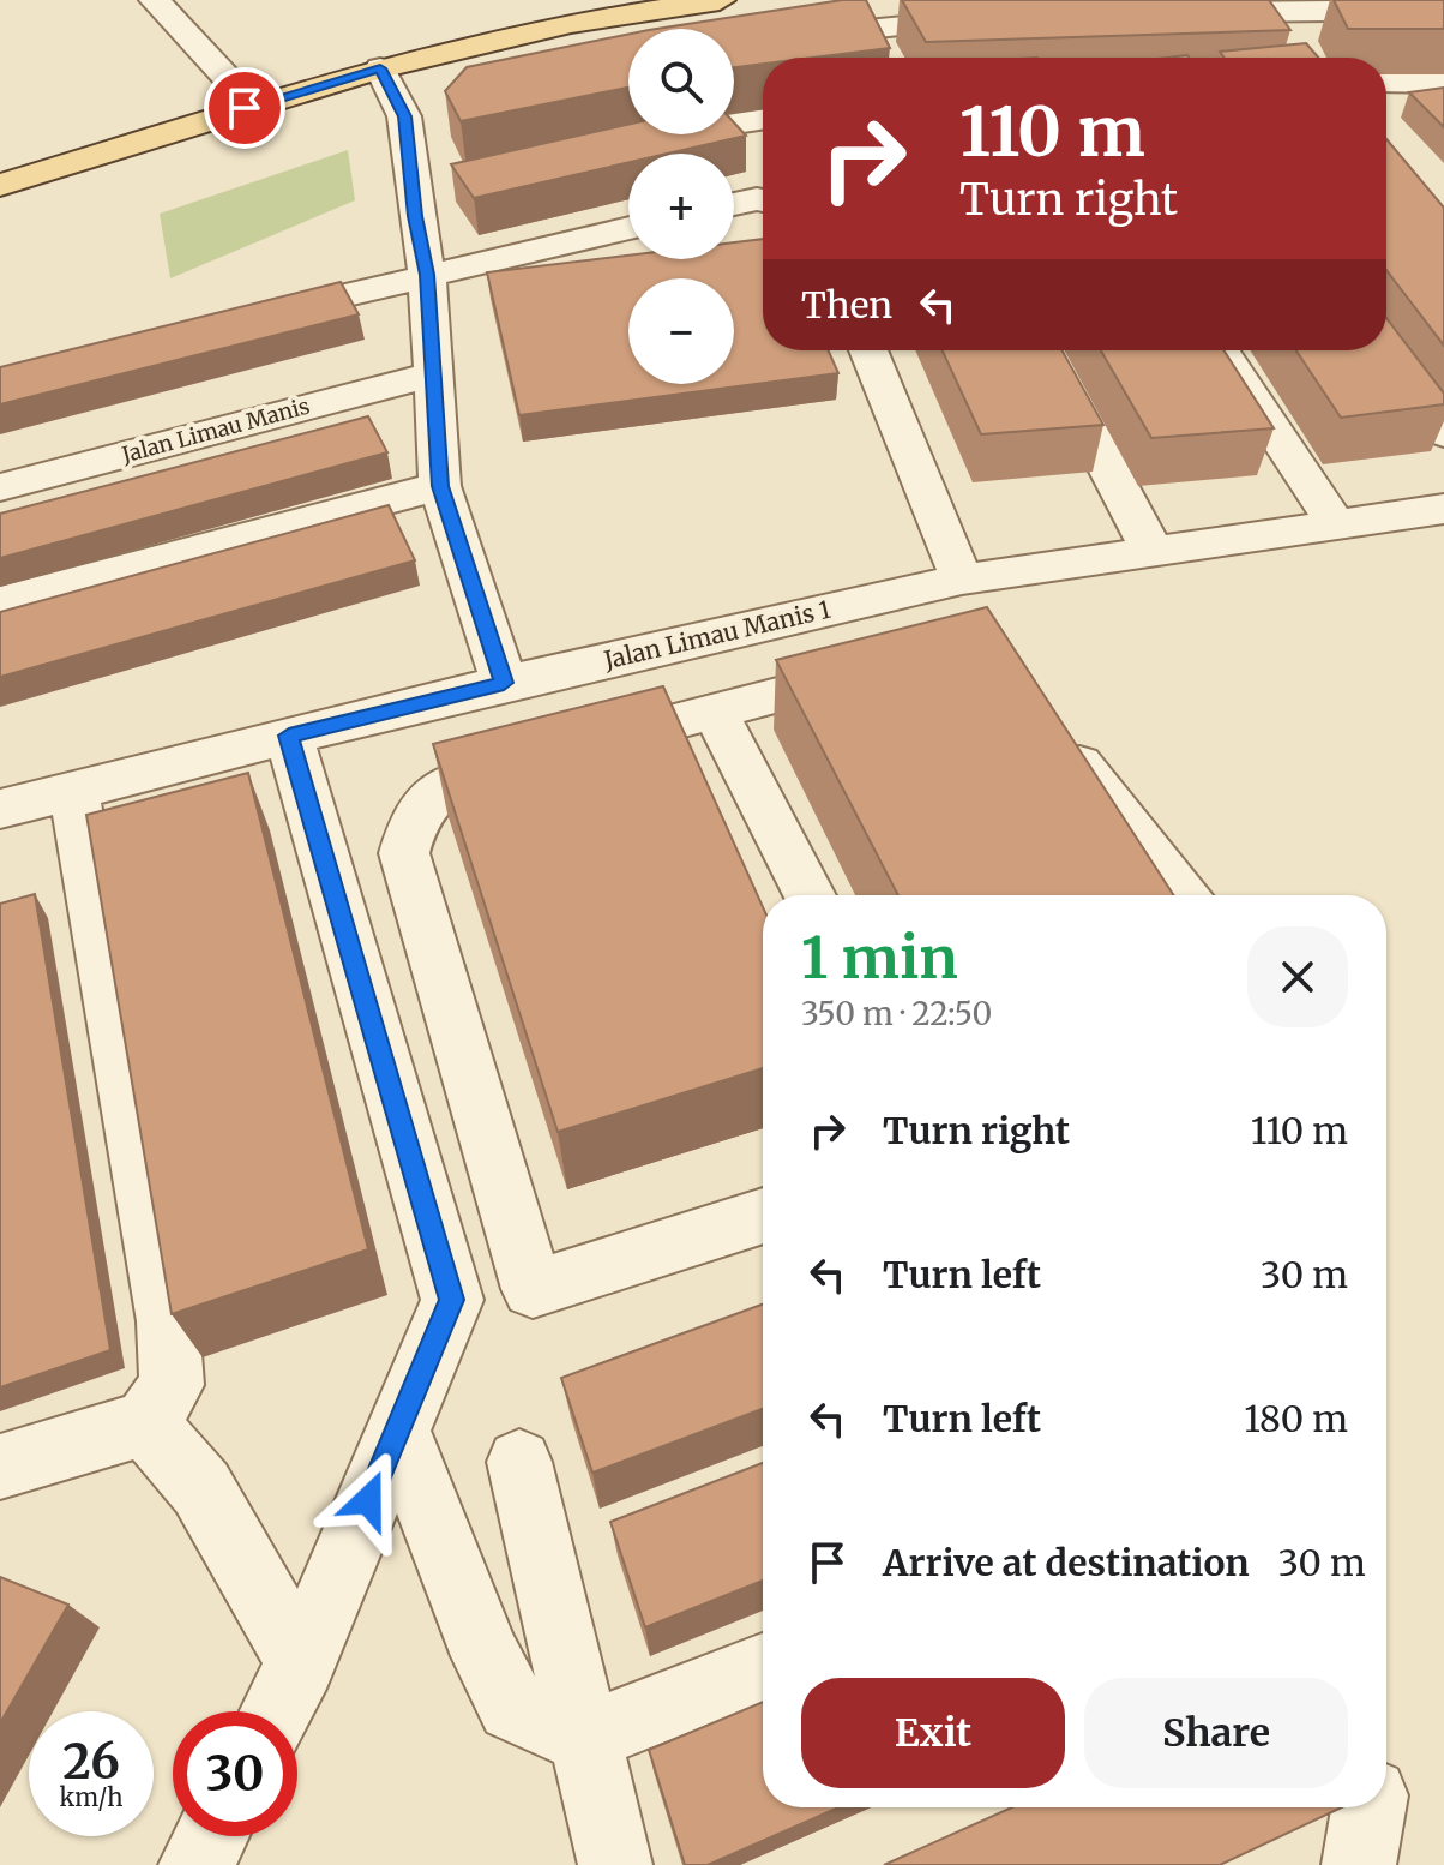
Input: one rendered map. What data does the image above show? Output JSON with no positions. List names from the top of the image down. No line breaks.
{"streets":{"street":["Jalan Limau Manis","Jalan Limau Manis 1"]},"page":{"map_buttons":["+","−"],"turn":["110 m","Turn right"],"then":"Then","heading":["1 min","350 m · 22:50"],"list":[{"name":"Turn right","value":"110 m"},{"name":"Turn left","value":"30 m"},{"name":"Turn left","value":"180 m"},{"name":"Arrive at destination","value":"30 m"}],"buttons":["Exit","Share"],"speed":"26 km/h","limit":"30"}}
